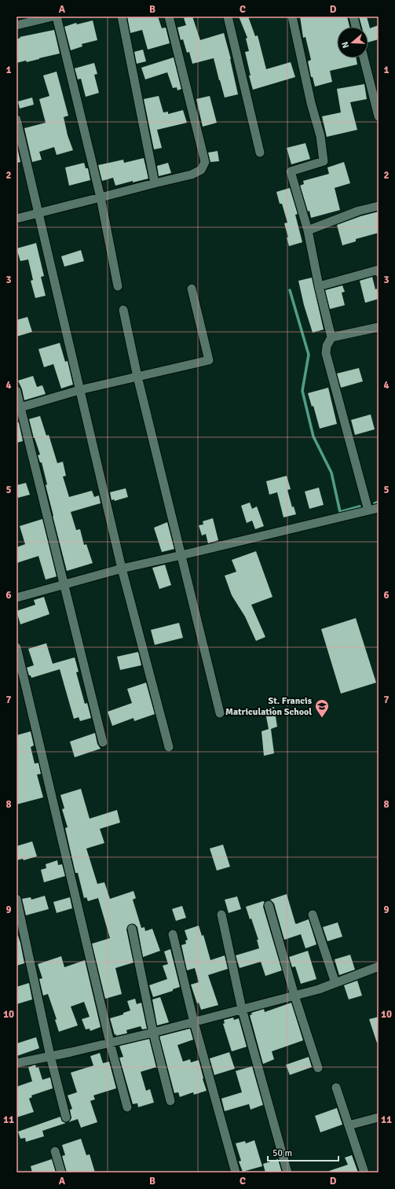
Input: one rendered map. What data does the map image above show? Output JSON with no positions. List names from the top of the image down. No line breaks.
{"places":{"school or university":["St. Francis Matriculation School"]},"scale_bar":"50 m","north":"left","grid":{"columns":["A","B","C","D"],"rows":["1","2","3","4","5","6","7","8","9","10","11"]}}
